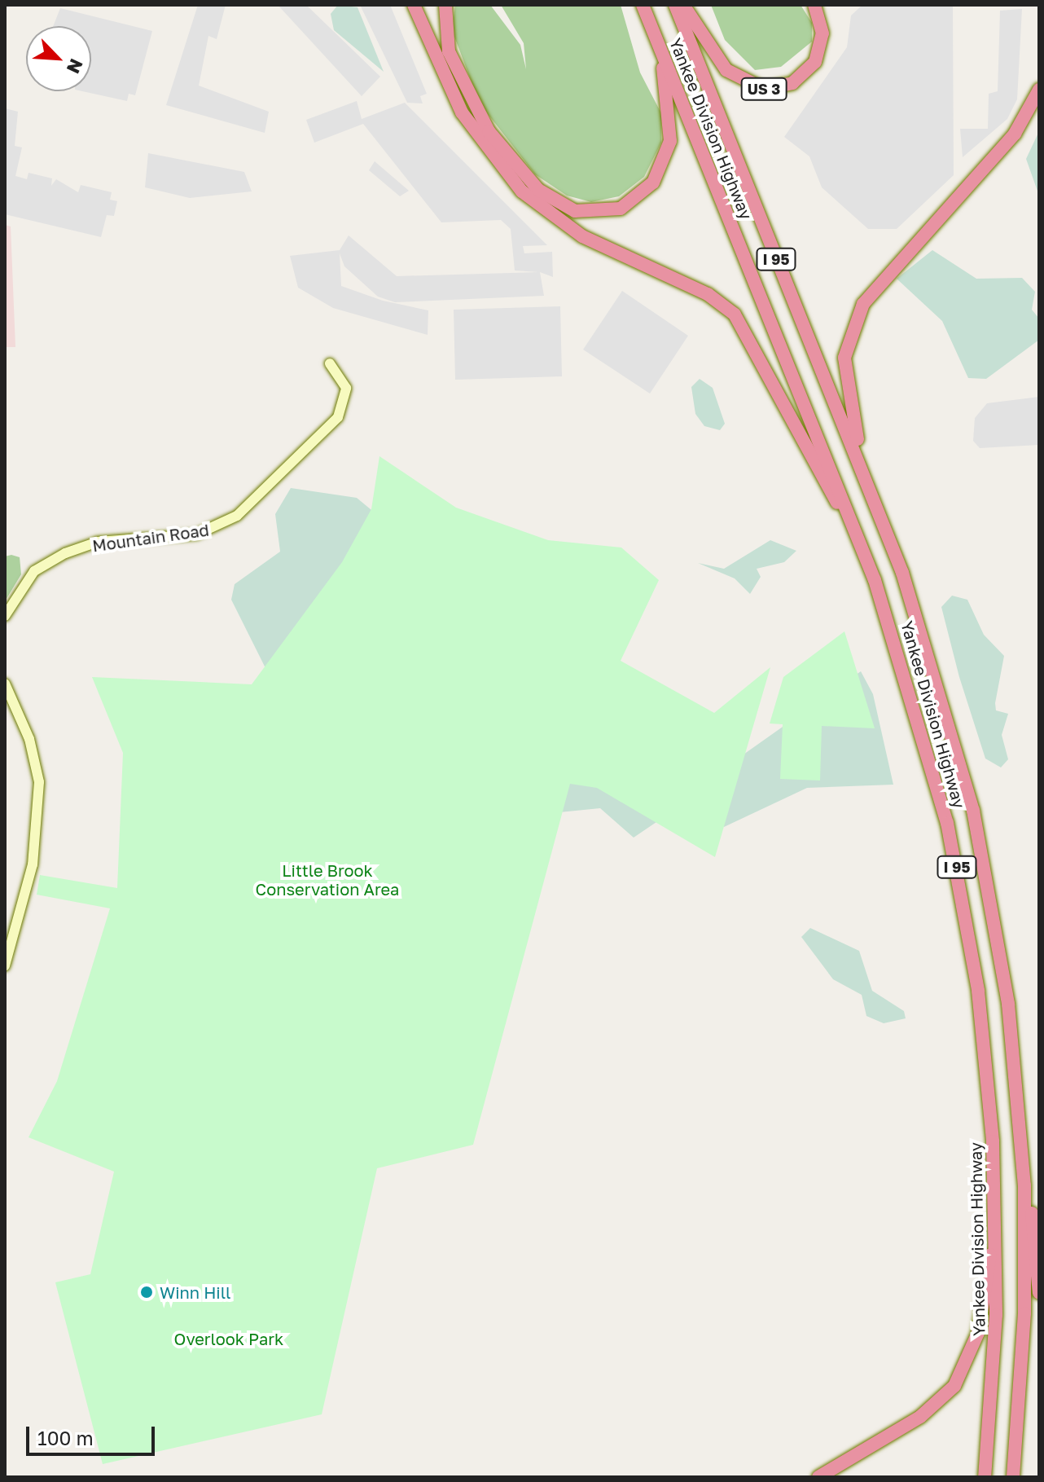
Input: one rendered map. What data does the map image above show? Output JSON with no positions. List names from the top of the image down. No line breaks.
{"streets":{"highway":["US 3","Yankee Division Highway","I 95"],"street":["Mountain Road"]},"parks":["Little Brook Conservation Area","Overlook Park"],"places":["Winn Hill"],"scale_bar":"100 m","north":"bottom right"}
